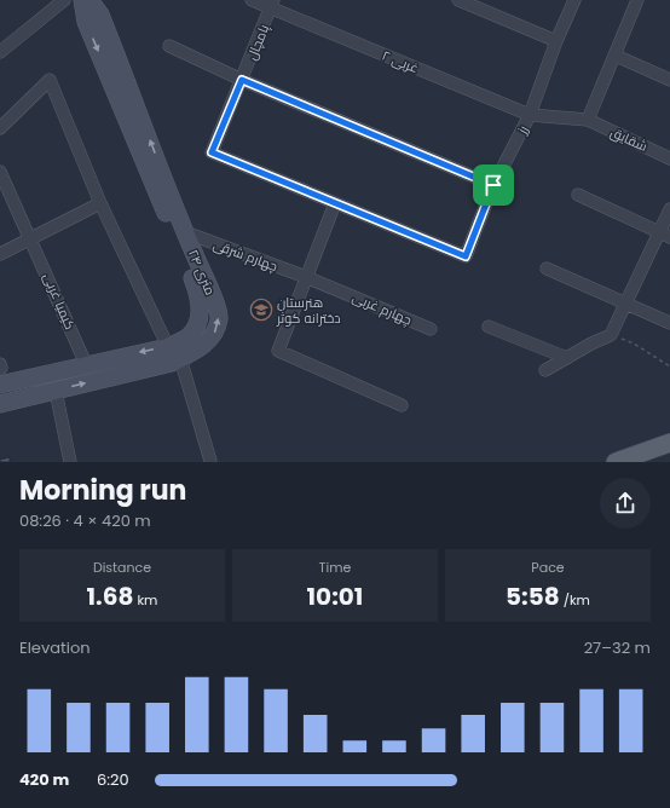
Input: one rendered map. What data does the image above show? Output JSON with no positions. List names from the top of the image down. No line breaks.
{"streets":{"street":["پامچال","۲ غربی","رز","شقایق","چهارم شرقی","۲۴ متری","کیمیا غربی","چهارم غربی"]},"crossings":[["پامچال","۲ غربی"],["پامچال","رز"],["۲ غربی","رز"],["۲ غربی","شقایق"],["چهارم شرقی","۲۴ متری"],["چهارم شرقی","چهارم غربی"],["۲۴ متری","کیمیا غربی"]],"places":{"school or university":["هنرستان دخترانه کوثر"]},"page":{"heading":["Morning run","08:26 · 4 × 420 m"],"stats":[["Distance","1.68 km"],["Time","10:01"],["Pace","5:58 /km"]],"chart":["Elevation","27–32 m"],"list":[{"name":"420 m","note":"6:20"}]}}
